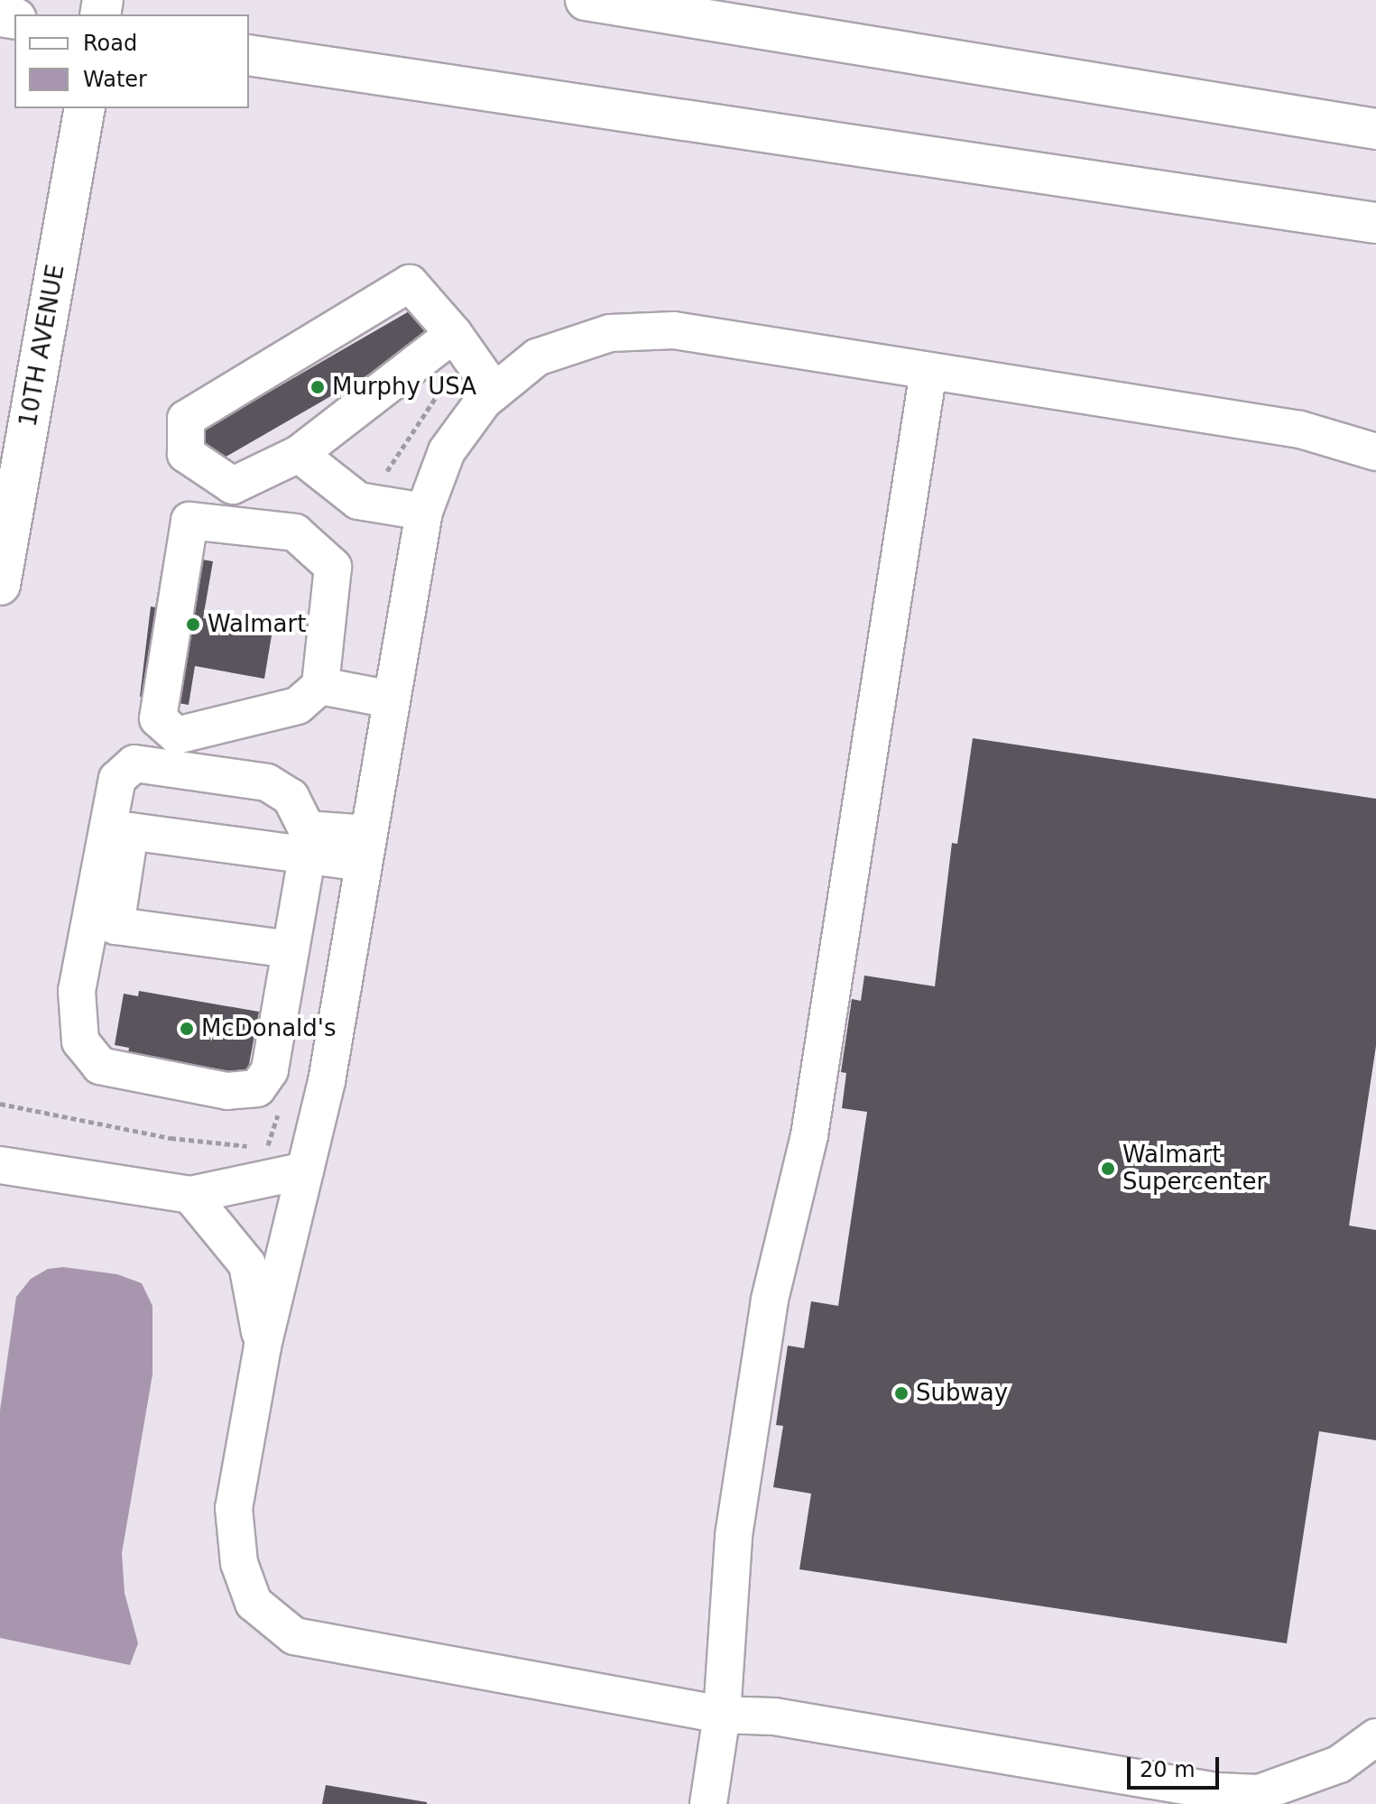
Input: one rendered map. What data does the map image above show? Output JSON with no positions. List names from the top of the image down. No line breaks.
{"streets":{"main road":["10TH AVENUE"]},"places":["Murphy USA","Walmart","McDonald's","Walmart Supercenter","Subway"],"legend":["Road","Water"],"scale_bar":"20 m"}
